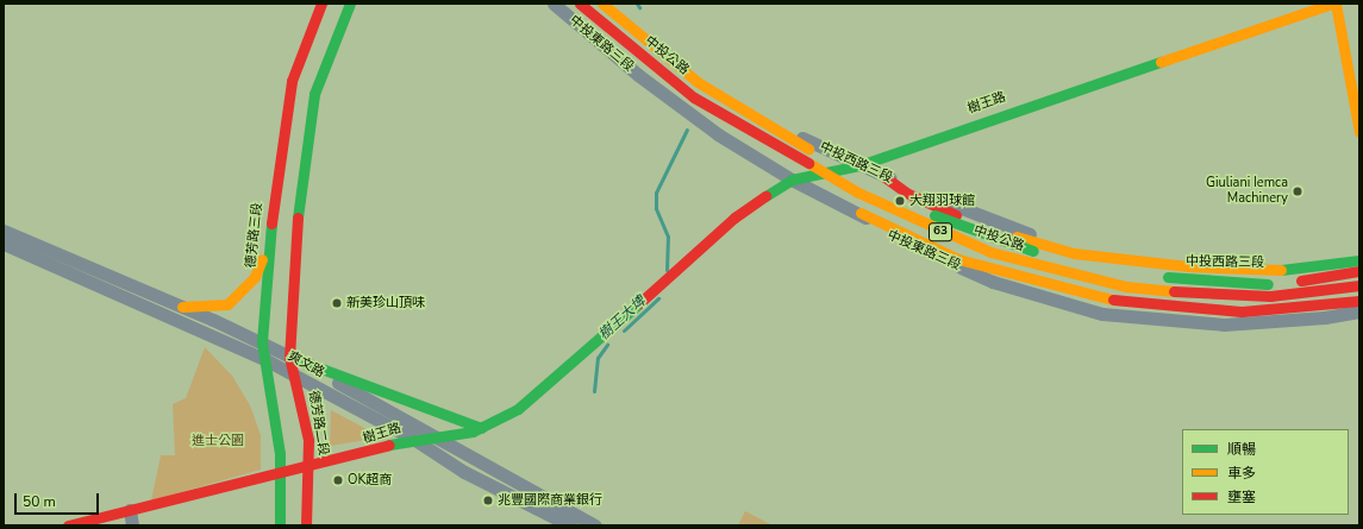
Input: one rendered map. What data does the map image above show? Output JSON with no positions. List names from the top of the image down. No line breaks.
{"streets":{"street":["中投東路三段","中投公路","樹王路","中投西路三段","63","德芳路三段","爽文路","德芳路二段"]},"crossings":[["中投東路三段","樹王路"],["樹王路","中投西路三段"],["樹王路","德芳路三段"],["樹王路","爽文路"],["樹王路","德芳路二段"],["德芳路三段","爽文路"],["爽文路","德芳路二段"]],"water":["樹王大埤"],"parks":["進士公園"],"places":["Giuliani Iemca Machinery","大翔羽球館","新美珍山頂味","OK超商","兆豐國際商業銀行"],"legend":["順暢","車多","壅塞"],"scale_bar":"50 m"}
